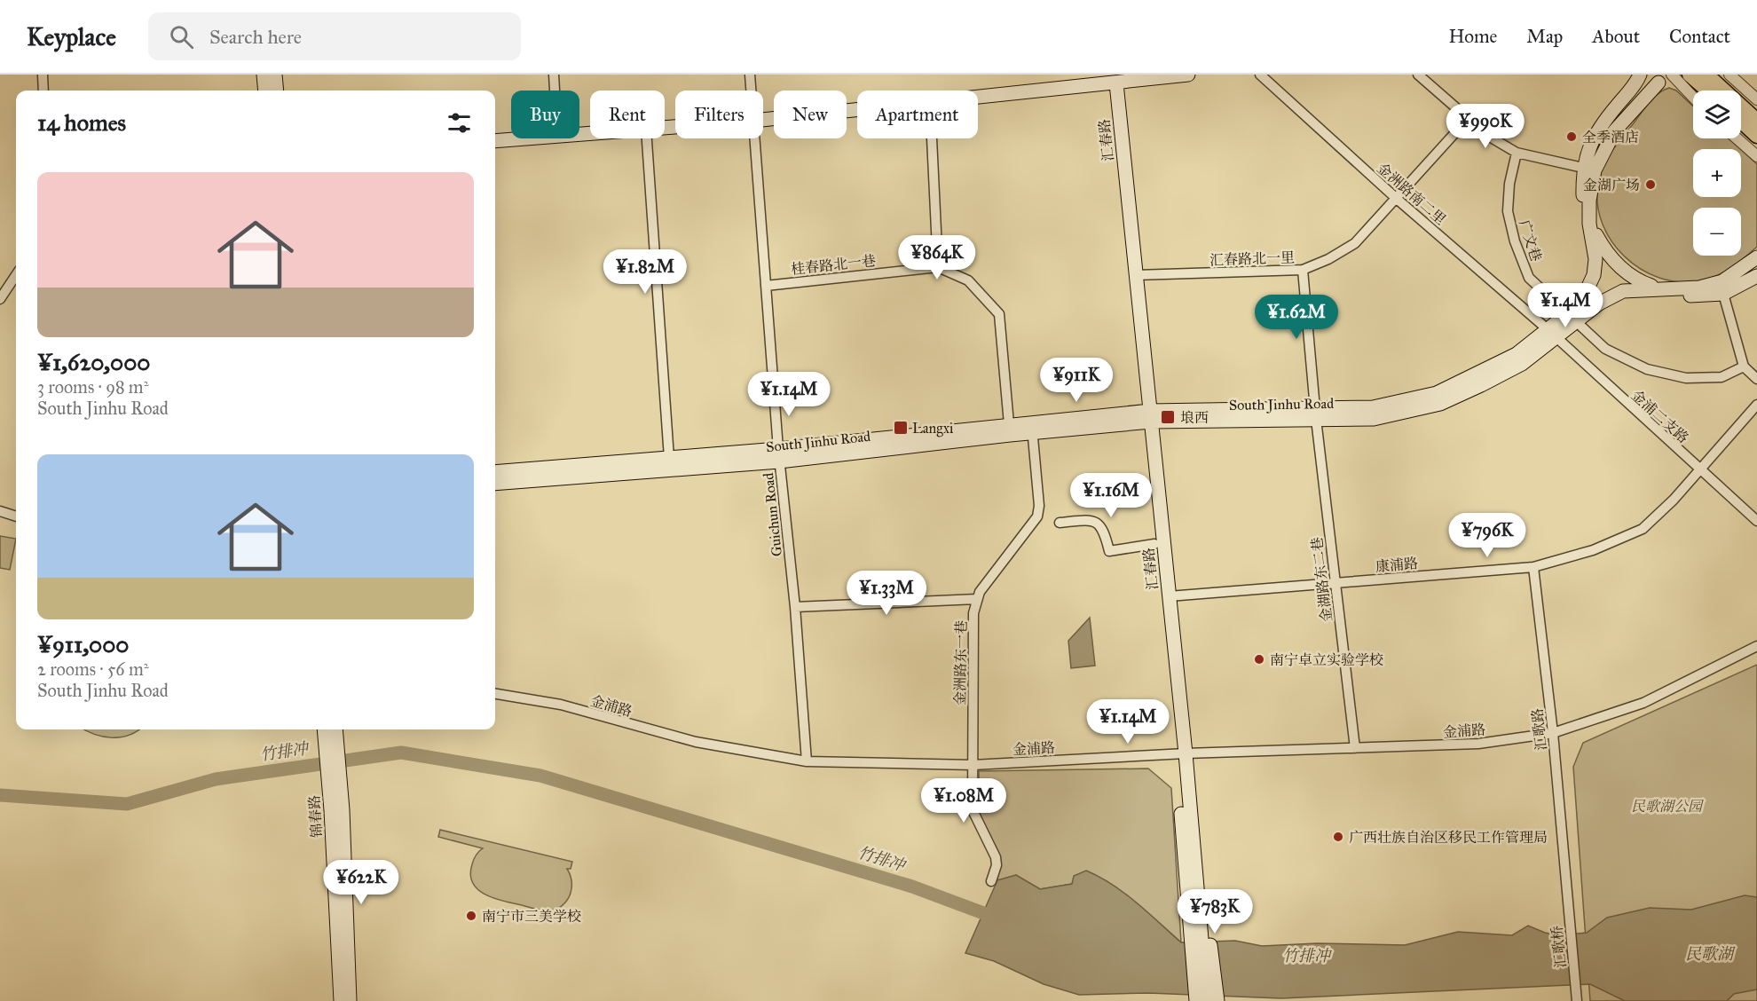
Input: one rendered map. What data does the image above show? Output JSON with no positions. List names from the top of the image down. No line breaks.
{"streets":{"main road":["汇春路","South Jinhu Road","锦春路"],"street":["金洲路南二里","广文巷","汇春路北一里","桂春路北一巷","金浦二支路","Guichun Road","康浦路","金湖路东二巷","金洲路东一巷","金浦路","汇歌路","汇歌桥"]},"crossings":[["汇春路","汇春路北一里"],["汇春路","South Jinhu Road"],["汇春路","康浦路"],["汇春路","金浦路"],["金洲路南二里","汇春路北一里"],["金洲路南二里","South Jinhu Road"],["金洲路南二里","金浦二支路"],["广文巷","South Jinhu Road"],["汇春路北一里","金湖路东二巷"],["桂春路北一巷","South Jinhu Road"],["桂春路北一巷","Guichun Road"],["South Jinhu Road","金浦二支路"],["South Jinhu Road","Guichun Road"],["South Jinhu Road","金湖路东二巷"],["South Jinhu Road","金洲路东一巷"],["金浦二支路","康浦路"],["Guichun Road","金浦路"],["康浦路","金湖路东二巷"],["康浦路","汇歌路"],["金湖路东二巷","金浦路"],["金洲路东一巷","金浦路"],["金浦路","汇歌路"],["汇歌路","汇歌桥"]],"water":["竹排冲","民歌湖"],"parks":["民歌湖公园"],"places":{"other":["全季酒店","金湖广场","南宁卓立实验学校","广西壮族自治区移民工作管理局","南宁市三美学校"],"transit":["埌西","Langxi"]},"page":{"header":"Keyplace","search":"Search here","nav":["Home","Map","About","Contact"],"map_buttons":["+","−"],"chip":["Buy","Rent","Filters","New","Apartment"],"heading":"14 homes","price":["¥990K","¥864K","¥1.82M","¥1.4M","¥1.62M","¥911K","¥1.14M","¥1.16M","¥796K","¥1.33M","¥1.14M","¥1.08M","¥622K","¥783K"],"list":[{"name":"¥1,620,000","note":"3 rooms · 98 m² · South Jinhu Road"},{"name":"¥911,000","note":"2 rooms · 56 m² · South Jinhu Road"}]}}
